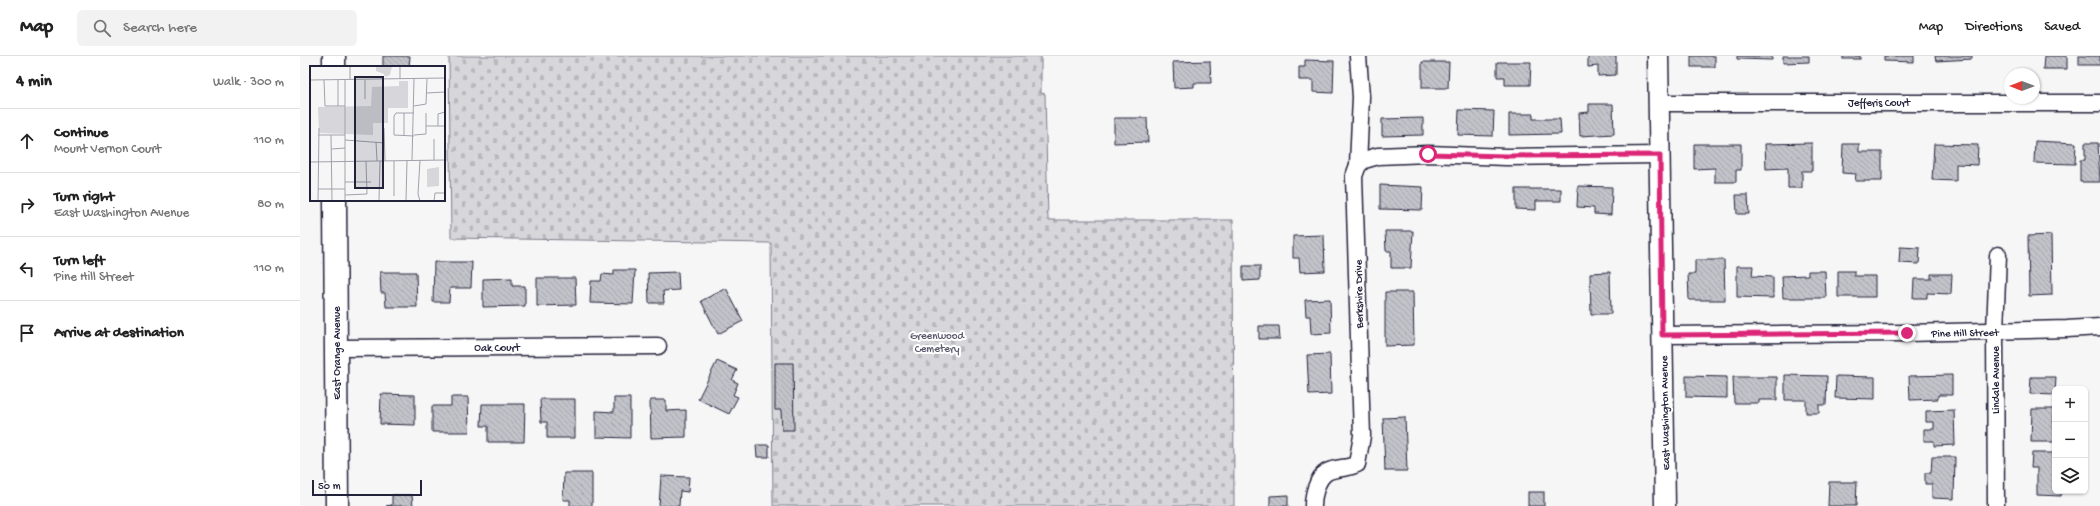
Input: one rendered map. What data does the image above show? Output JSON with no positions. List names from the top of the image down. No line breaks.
{"streets":{"main road":["East Orange Avenue"],"street":["Jefferis Court","Berkshire Drive","Pine Hill Street","Oak Court","Lindale Avenue","East Washington Avenue"]},"crossings":[["Jefferis Court","East Washington Avenue"],["Pine Hill Street","Lindale Avenue"],["Pine Hill Street","East Washington Avenue"],["Oak Court","East Orange Avenue"]],"parks":["Greenwood Cemetery"],"scale_bar":"50 m","north":"left","page":{"header":"Map","search":"Search here","nav":["Map","Directions","Saved"],"heading":["4 min","Walk · 300 m"],"list":[["Continue","Mount Vernon Court","110 m"],["Turn right","East Washington Avenue","80 m"],["Turn left","Pine Hill Street","110 m"],"Arrive at destination"],"map_buttons":["+","−"],"scale":"50 m"}}
